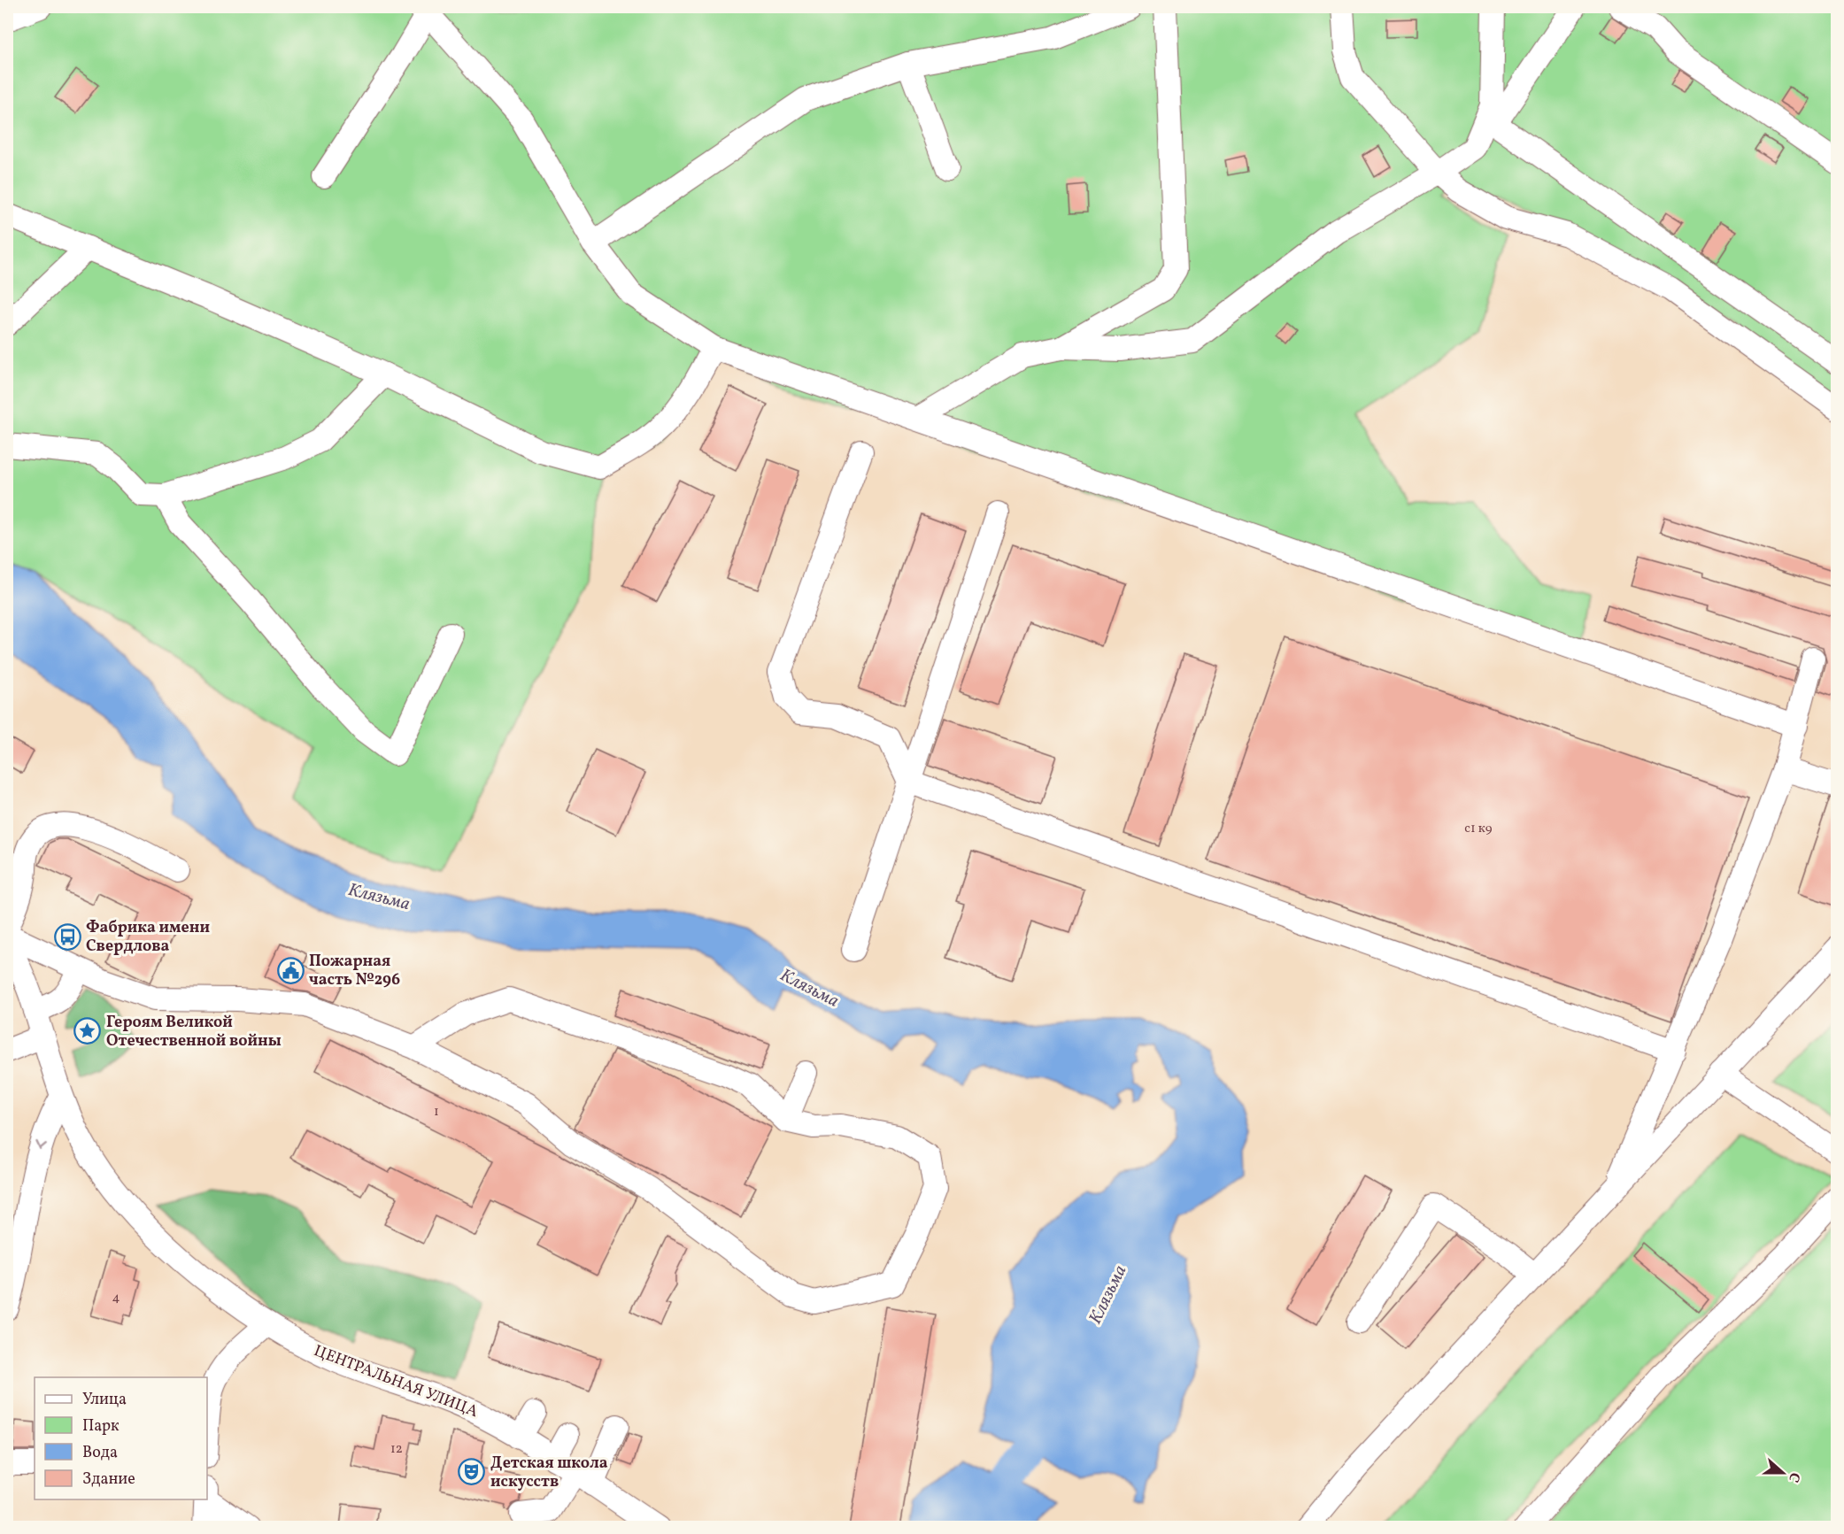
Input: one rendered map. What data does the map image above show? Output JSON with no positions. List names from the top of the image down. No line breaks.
{"streets":{"street":["ЦЕНТРАЛЬНАЯ УЛИЦА"]},"water":["Клязьма"],"places":{"bus stop":["Фабрика имени Свердлова"],"public building":["Пожарная часть №296"],"place":["Героям Великой Отечественной войны"],"theatre":["Детская школа искусств"]},"house_numbers":["с1 к9","1","4","12"],"legend":["Улица","Парк","Вода","Здание"],"north":"right"}
